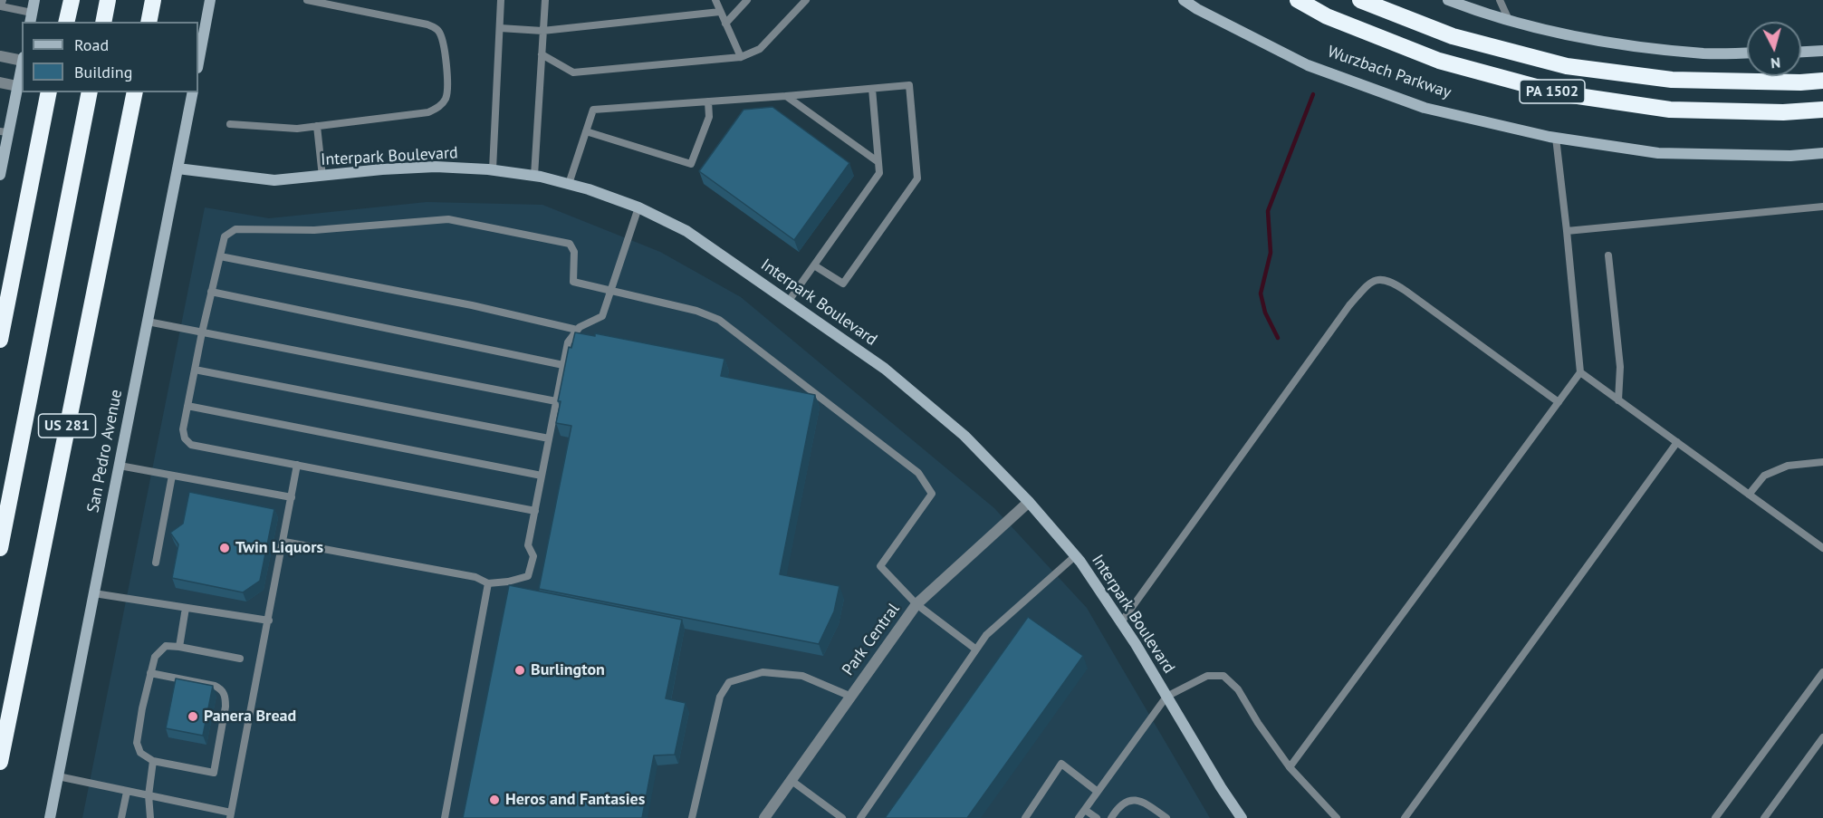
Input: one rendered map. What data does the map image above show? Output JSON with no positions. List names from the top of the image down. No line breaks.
{"streets":{"highway":["Wurzbach Parkway","PA 1502","US 281"],"main road":["Interpark Boulevard","San Pedro Avenue"],"street":["Park Central"]},"crossings":[["Interpark Boulevard","San Pedro Avenue"],["Interpark Boulevard","Park Central"]],"places":["Twin Liquors","Burlington","Panera Bread","Heros and Fantasies"],"legend":["Road","Building"],"north":"bottom"}
